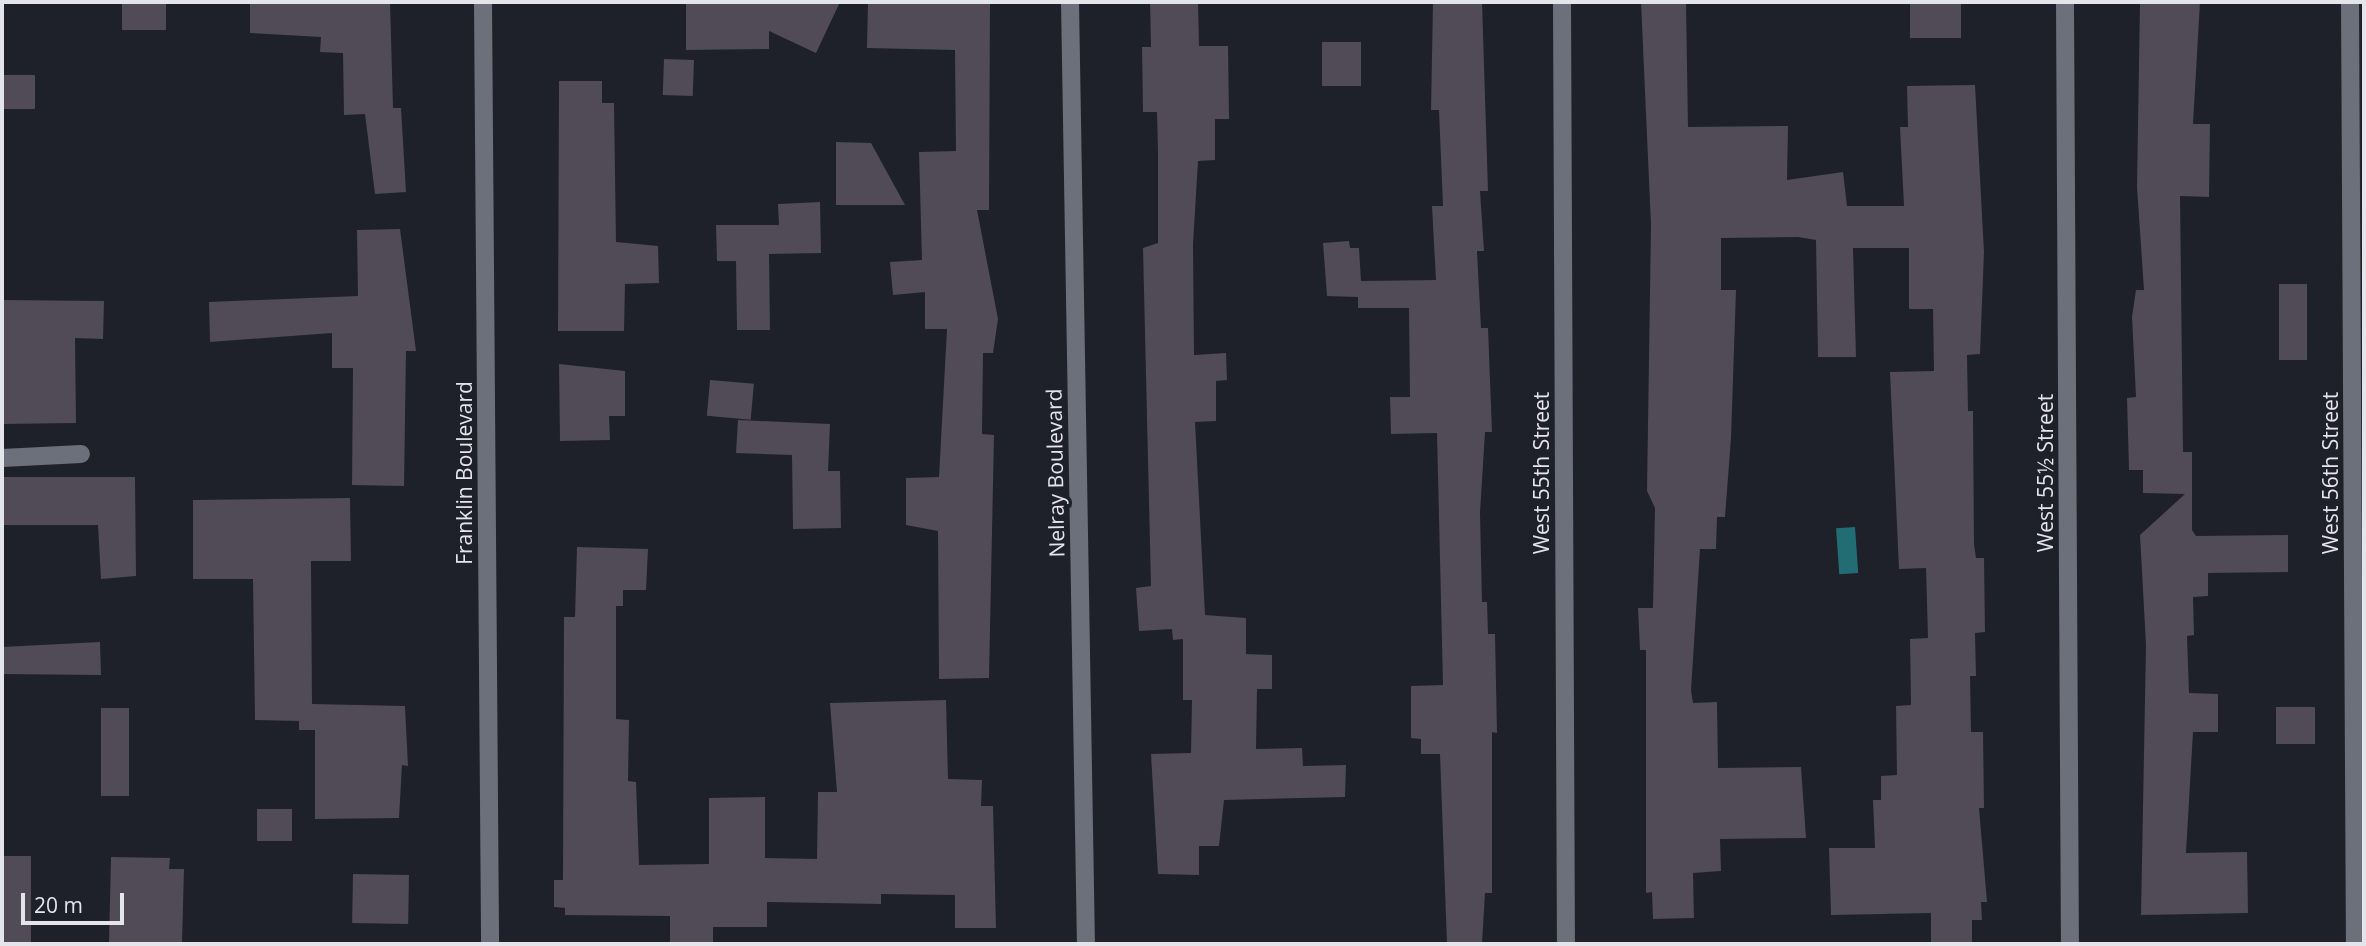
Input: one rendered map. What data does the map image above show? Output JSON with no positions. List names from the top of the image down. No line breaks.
{"streets":{"street":["Franklin Boulevard","Nelray Boulevard","West 55th Street","West 55½ Street","West 56th Street"]},"scale_bar":"20 m"}
